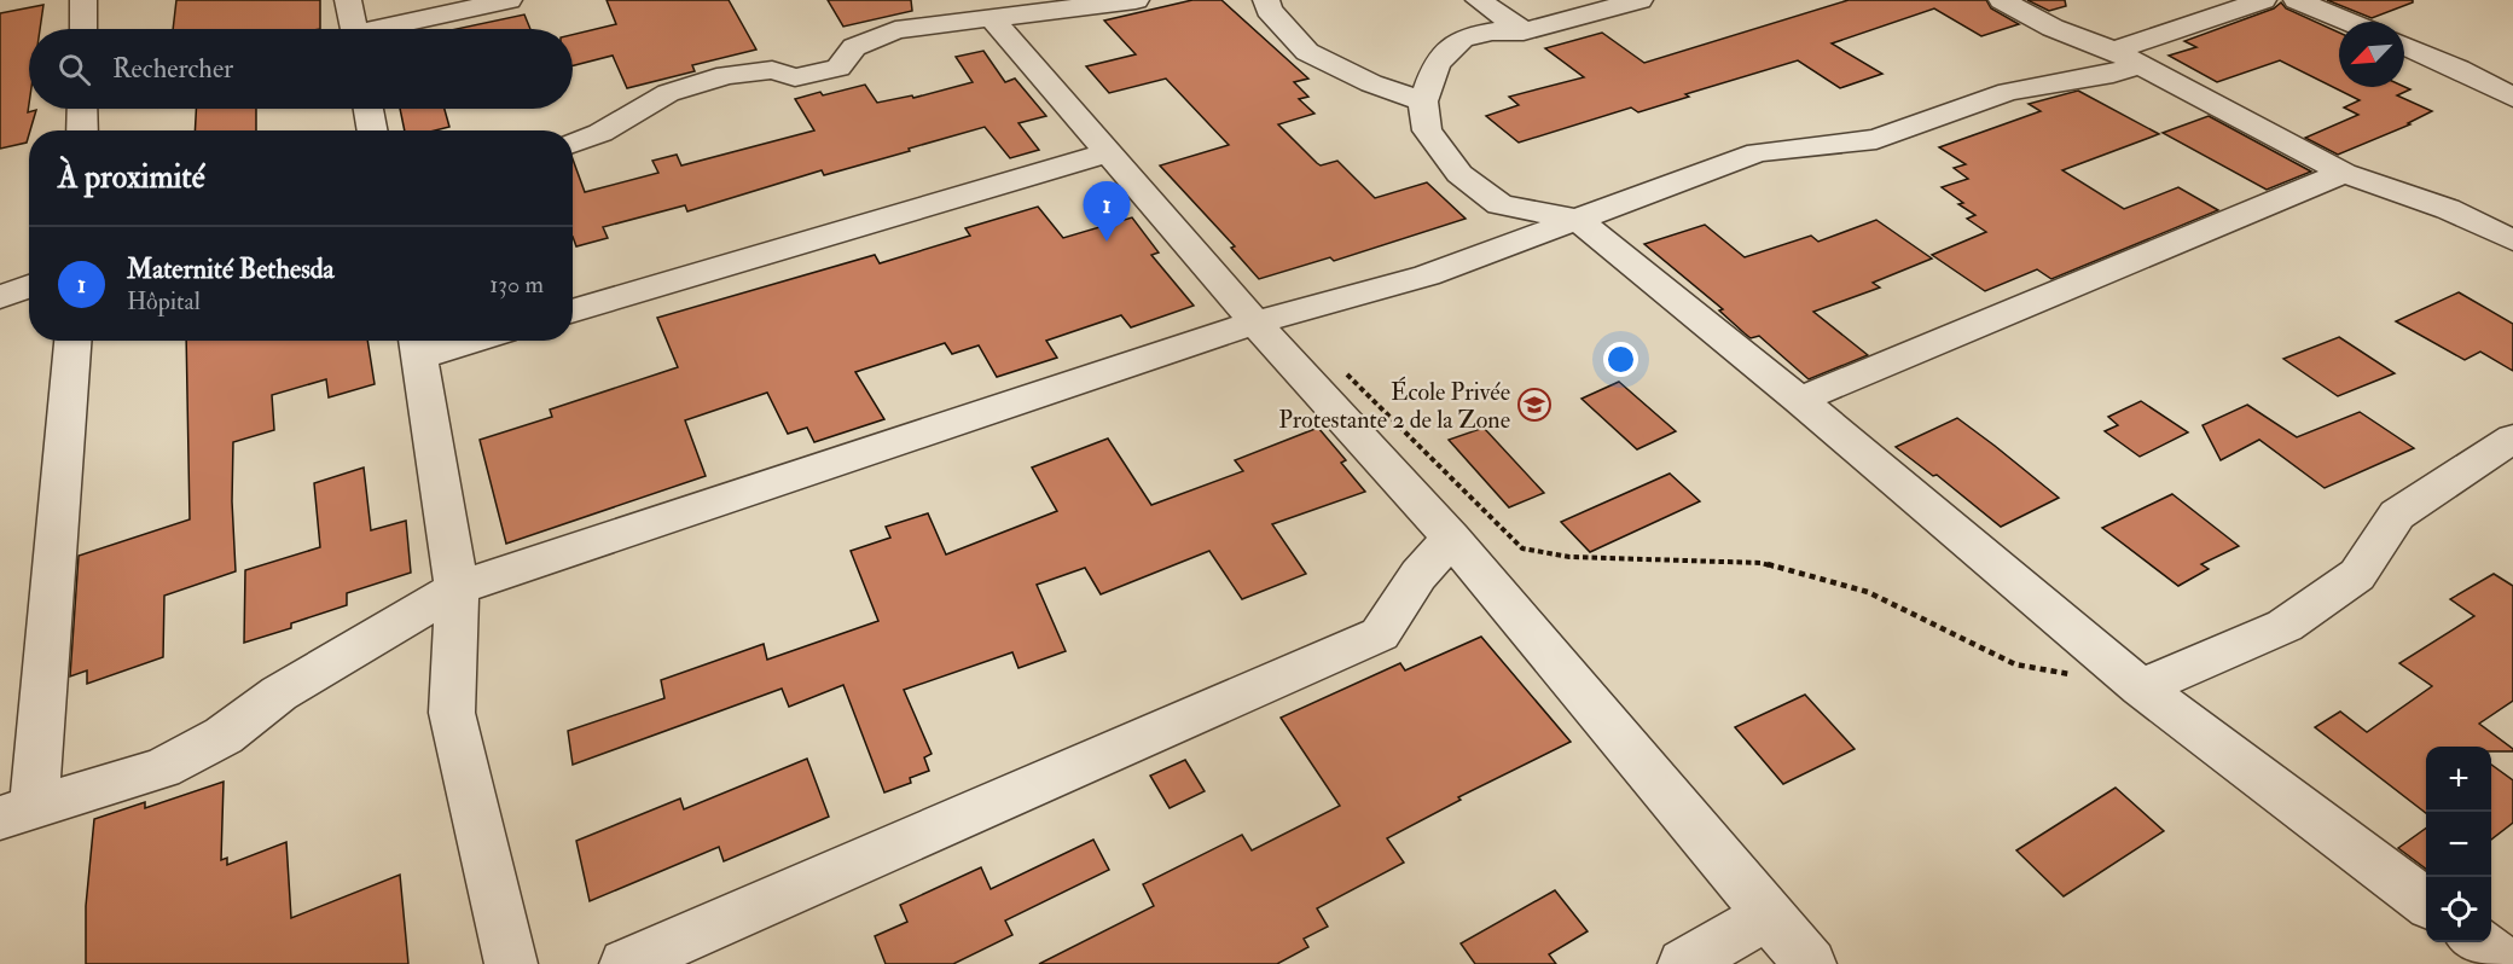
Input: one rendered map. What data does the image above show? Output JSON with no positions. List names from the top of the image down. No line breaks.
{"places":{"school or university":["École Privée Protestante 2 de la Zone"]},"north":"bottom left","page":{"search":"Rechercher","heading":"À proximité","pins":"1","list":[{"mark":"1","name":"Maternité Bethesda","note":"Hôpital","value":"130 m"}],"map_buttons":["+","−"]}}
